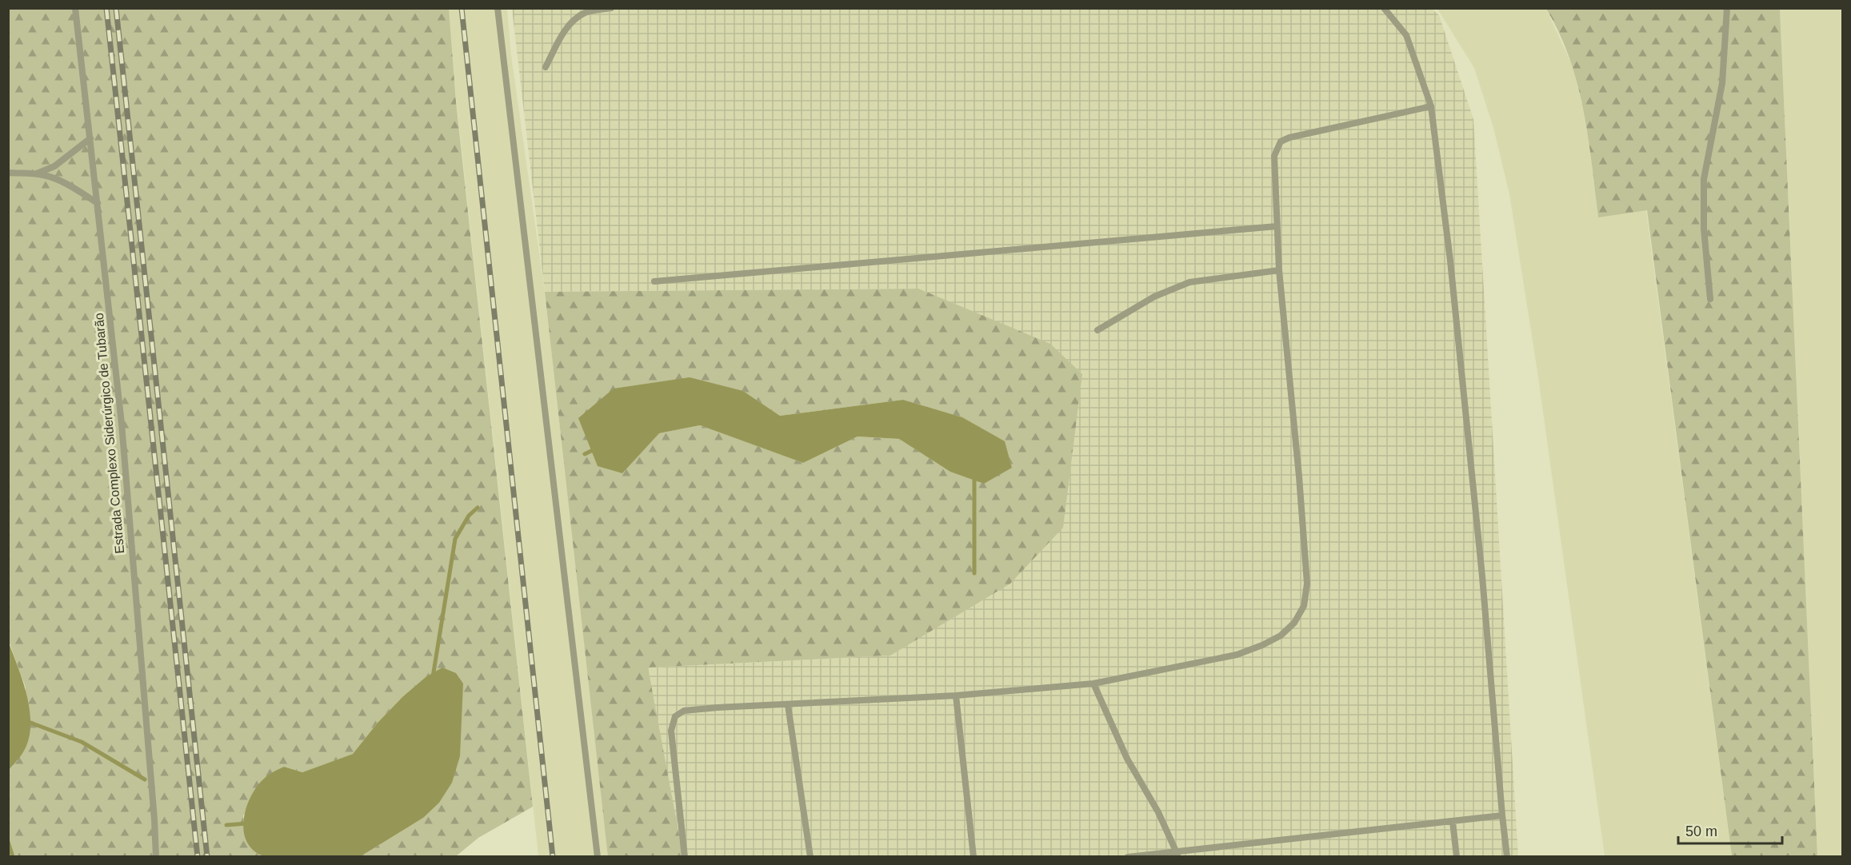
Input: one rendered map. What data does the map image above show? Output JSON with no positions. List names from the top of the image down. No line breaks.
{"streets":{"lane":["Estrada Complexo Siderúrgico de Tubarão"]},"scale_bar":"50 m"}
